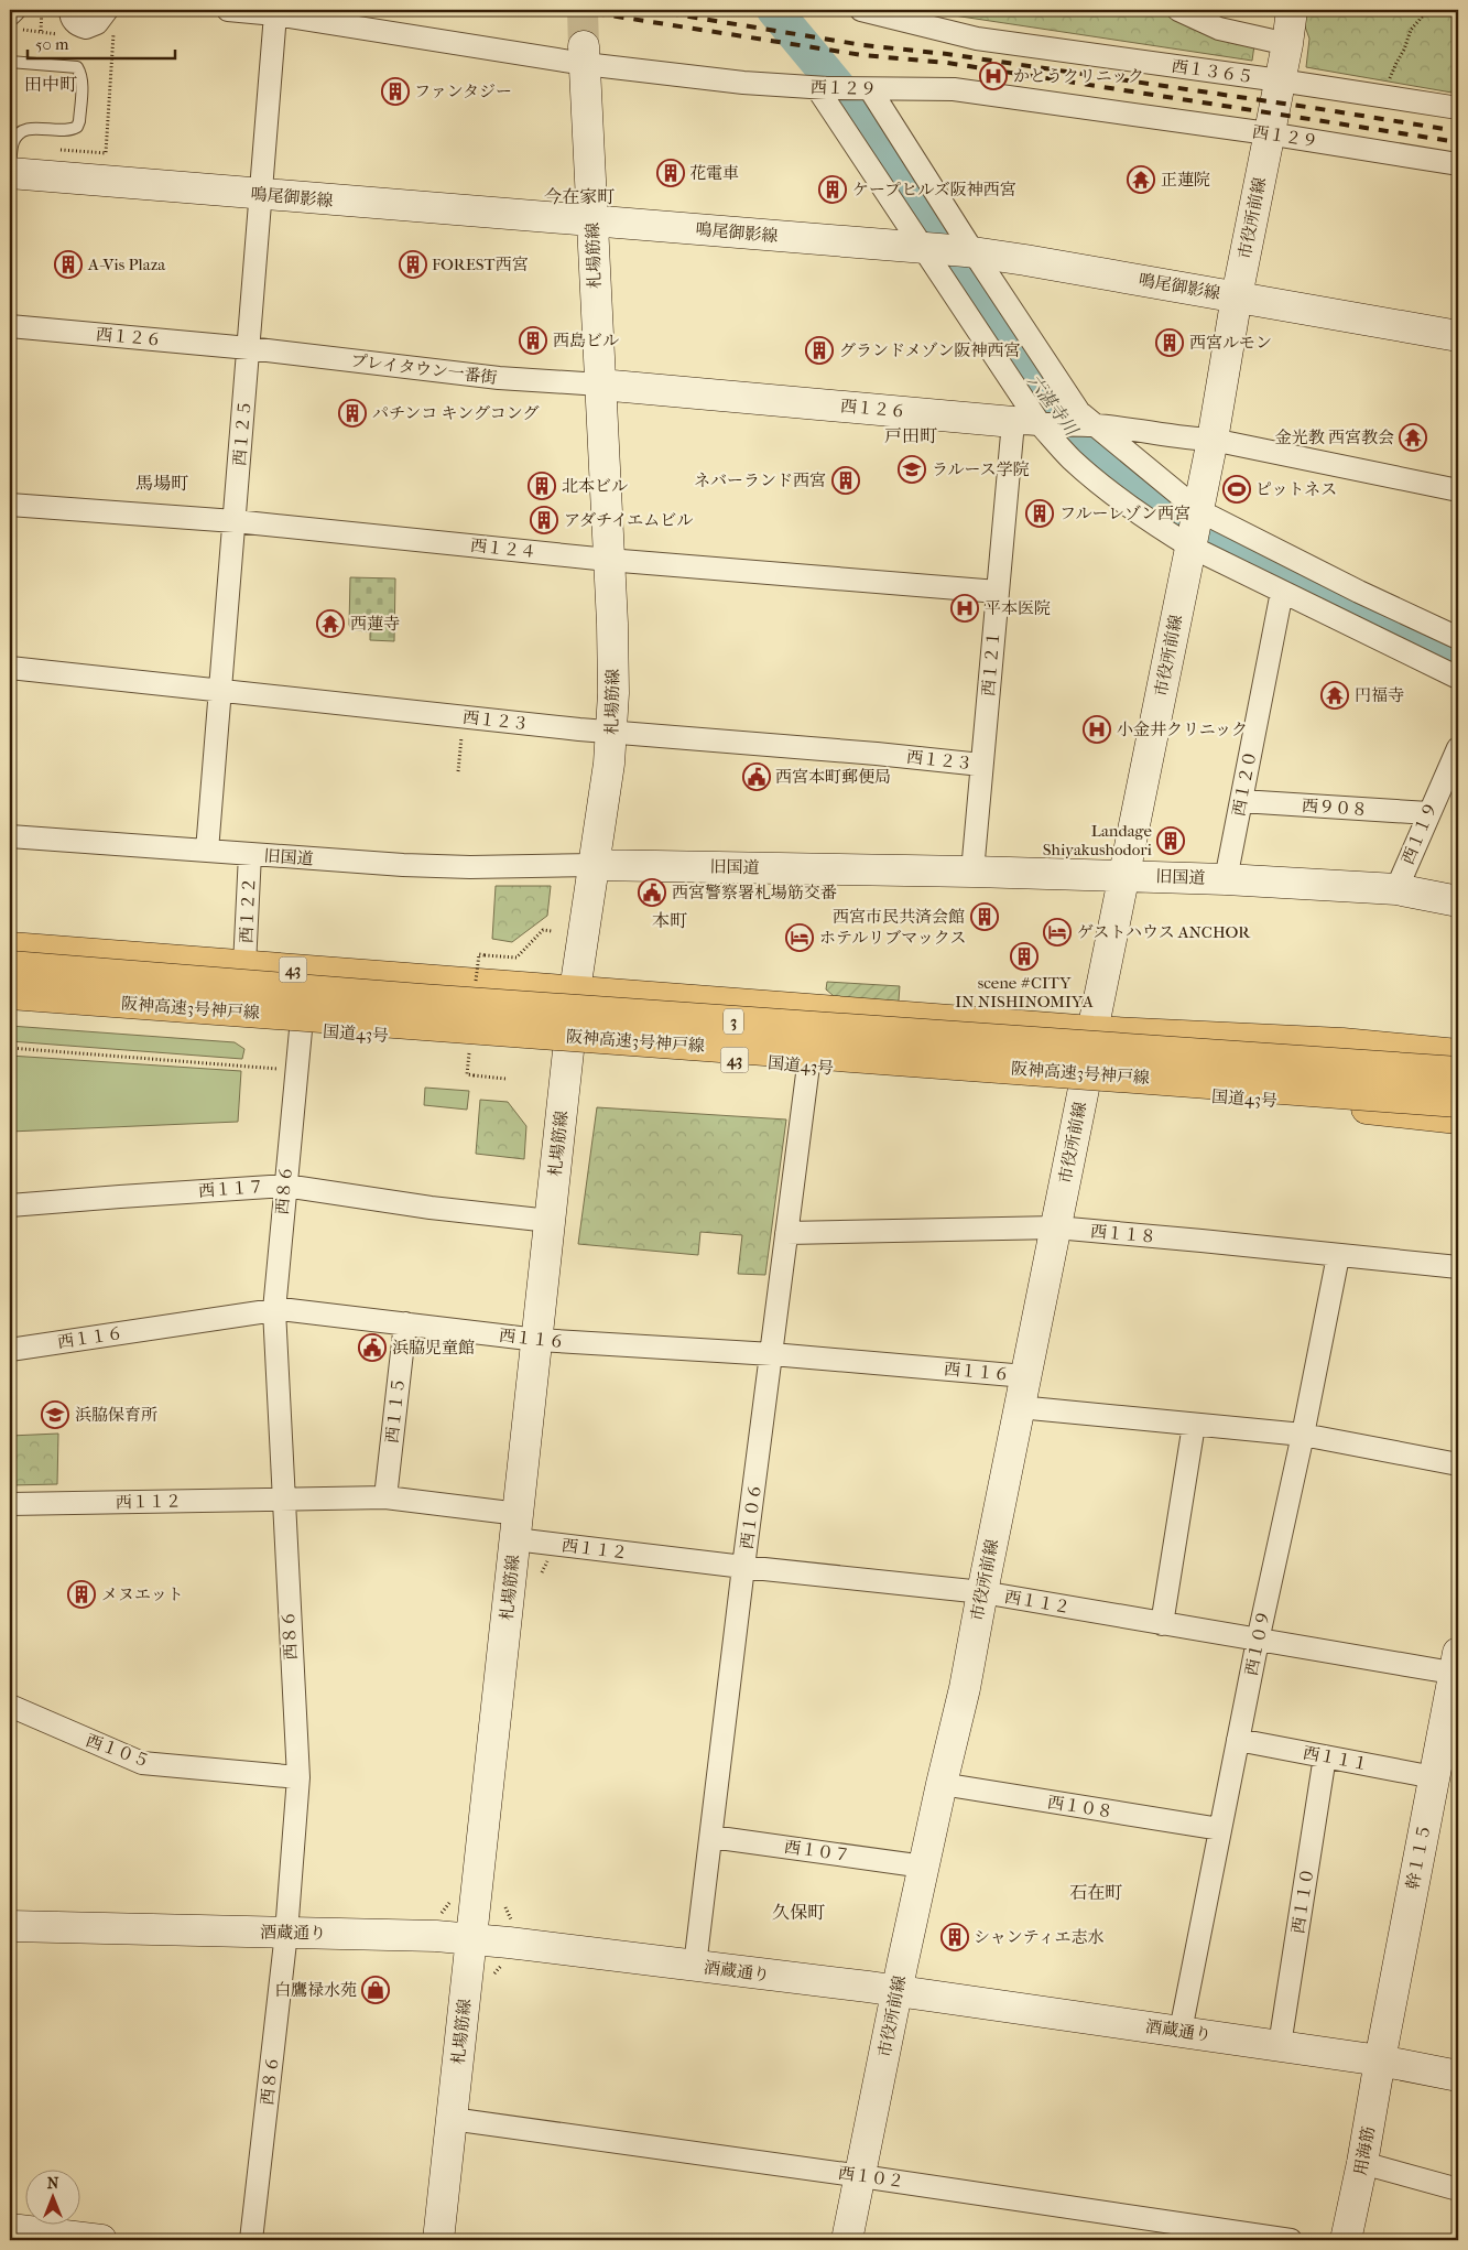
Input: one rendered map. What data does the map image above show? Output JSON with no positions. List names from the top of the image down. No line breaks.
{"streets":{"highway":["43","阪神高速3号神戸線","3","国道43号"],"street":["西１３６５","西１２９","鳴尾御影線","市役所前線","札場筋線","西１２６","プレイタウン一番街","西１２５","西１２４","西１２１","西１２３","西１２０","西９０８","西１１９","旧国道","西１２２","西１１７","西８６","西１１８","西１１６","西１１５","西１１２","西１０６","西１０９","西１０５","西１１１","西１０８","西１０７","幹１１５","西１１０","酒蔵通り","用海筋","西１０２"]},"crossings":[["西１３６５","市役所前線"],["西１２９","市役所前線"],["西１２９","札場筋線"],["西１２９","西１２５"],["鳴尾御影線","市役所前線"],["鳴尾御影線","札場筋線"],["鳴尾御影線","西１２５"],["市役所前線","西１２６"],["市役所前線","旧国道"],["市役所前線","43"],["市役所前線","国道43号"],["市役所前線","西１１８"],["市役所前線","西１１６"],["市役所前線","西１１２"],["市役所前線","西１０８"],["市役所前線","西１０７"],["市役所前線","酒蔵通り"],["市役所前線","西１０２"],["札場筋線","西１２６"],["札場筋線","プレイタウン一番街"],["札場筋線","西１２４"],["札場筋線","西１２３"],["札場筋線","旧国道"],["札場筋線","43"],["札場筋線","国道43号"],["札場筋線","西１１７"],["札場筋線","西１１６"],["札場筋線","西１１２"],["札場筋線","酒蔵通り"],["札場筋線","西１０２"],["西１２６","プレイタウン一番街"],["西１２６","西１２５"],["西１２６","西１２１"],["プレイタウン一番街","西１２５"],["西１２５","西１２４"],["西１２５","西１２３"],["西１２５","旧国道"],["西１２４","西１２１"],["西１２１","西１２３"],["西１２１","旧国道"],["西１２０","西９０８"],["西１２０","旧国道"],["西９０８","西１１９"],["西１１９","旧国道"],["旧国道","西１２２"],["西１２２","43"],["国道43号","西８６"],["国道43号","西１０６"],["西１１７","西８６"],["西８６","西１１６"],["西８６","西１１２"],["西８６","西１０５"],["西８６","酒蔵通り"],["西１１８","西１０６"],["西１１８","西１０９"],["西１１６","西１１５"],["西１１６","西１０６"],["西１１６","西１０９"],["西１１５","西１１２"],["西１１２","西１０６"],["西１１２","西１０９"],["西１１２","幹１１５"],["西１０６","西１０７"],["西１０６","酒蔵通り"],["西１０９","西１１１"],["西１０９","西１０８"],["西１０９","酒蔵通り"],["西１１１","幹１１５"],["西１１１","西１１０"],["幹１１５","酒蔵通り"],["幹１１５","用海筋"],["西１１０","酒蔵通り"],["酒蔵通り","用海筋"]],"districts":["田中町","今在家町","戸田町","馬場町","本町","石在町","久保町"],"water":["六湛寺川"],"places":{"hospital":["かとうクリニック","平本医院","小金井クリニック"],"building":["ファンタジー","花電車","ケープヒルズ阪神西宮","A-Vis Plaza","FOREST西宮","西島ビル","西宮ルモン","グランドメゾン阪神西宮","パチンコ キングコング","ネバーランド西宮","北本ビル","フルーレゾン西宮","アダチイエムビル","Landage Shiyakushodori","西宮市民共済会館","scene #CITY IN NISHINOMIYA","メヌエット","シャンティエ志水"],"temple":["正蓮院","金光教 西宮教会","西蓮寺","円福寺"],"school or university":["ラルース学院","浜脇保育所"],"sports":["ピットネス"],"public building":["西宮本町郵便局","西宮警察署札場筋交番","浜脇児童館"],"hotel":["ゲストハウス ANCHOR","ホテルリブマックス"],"shop":["白鷹禄水苑"]},"scale_bar":"50 m","north":"top"}
